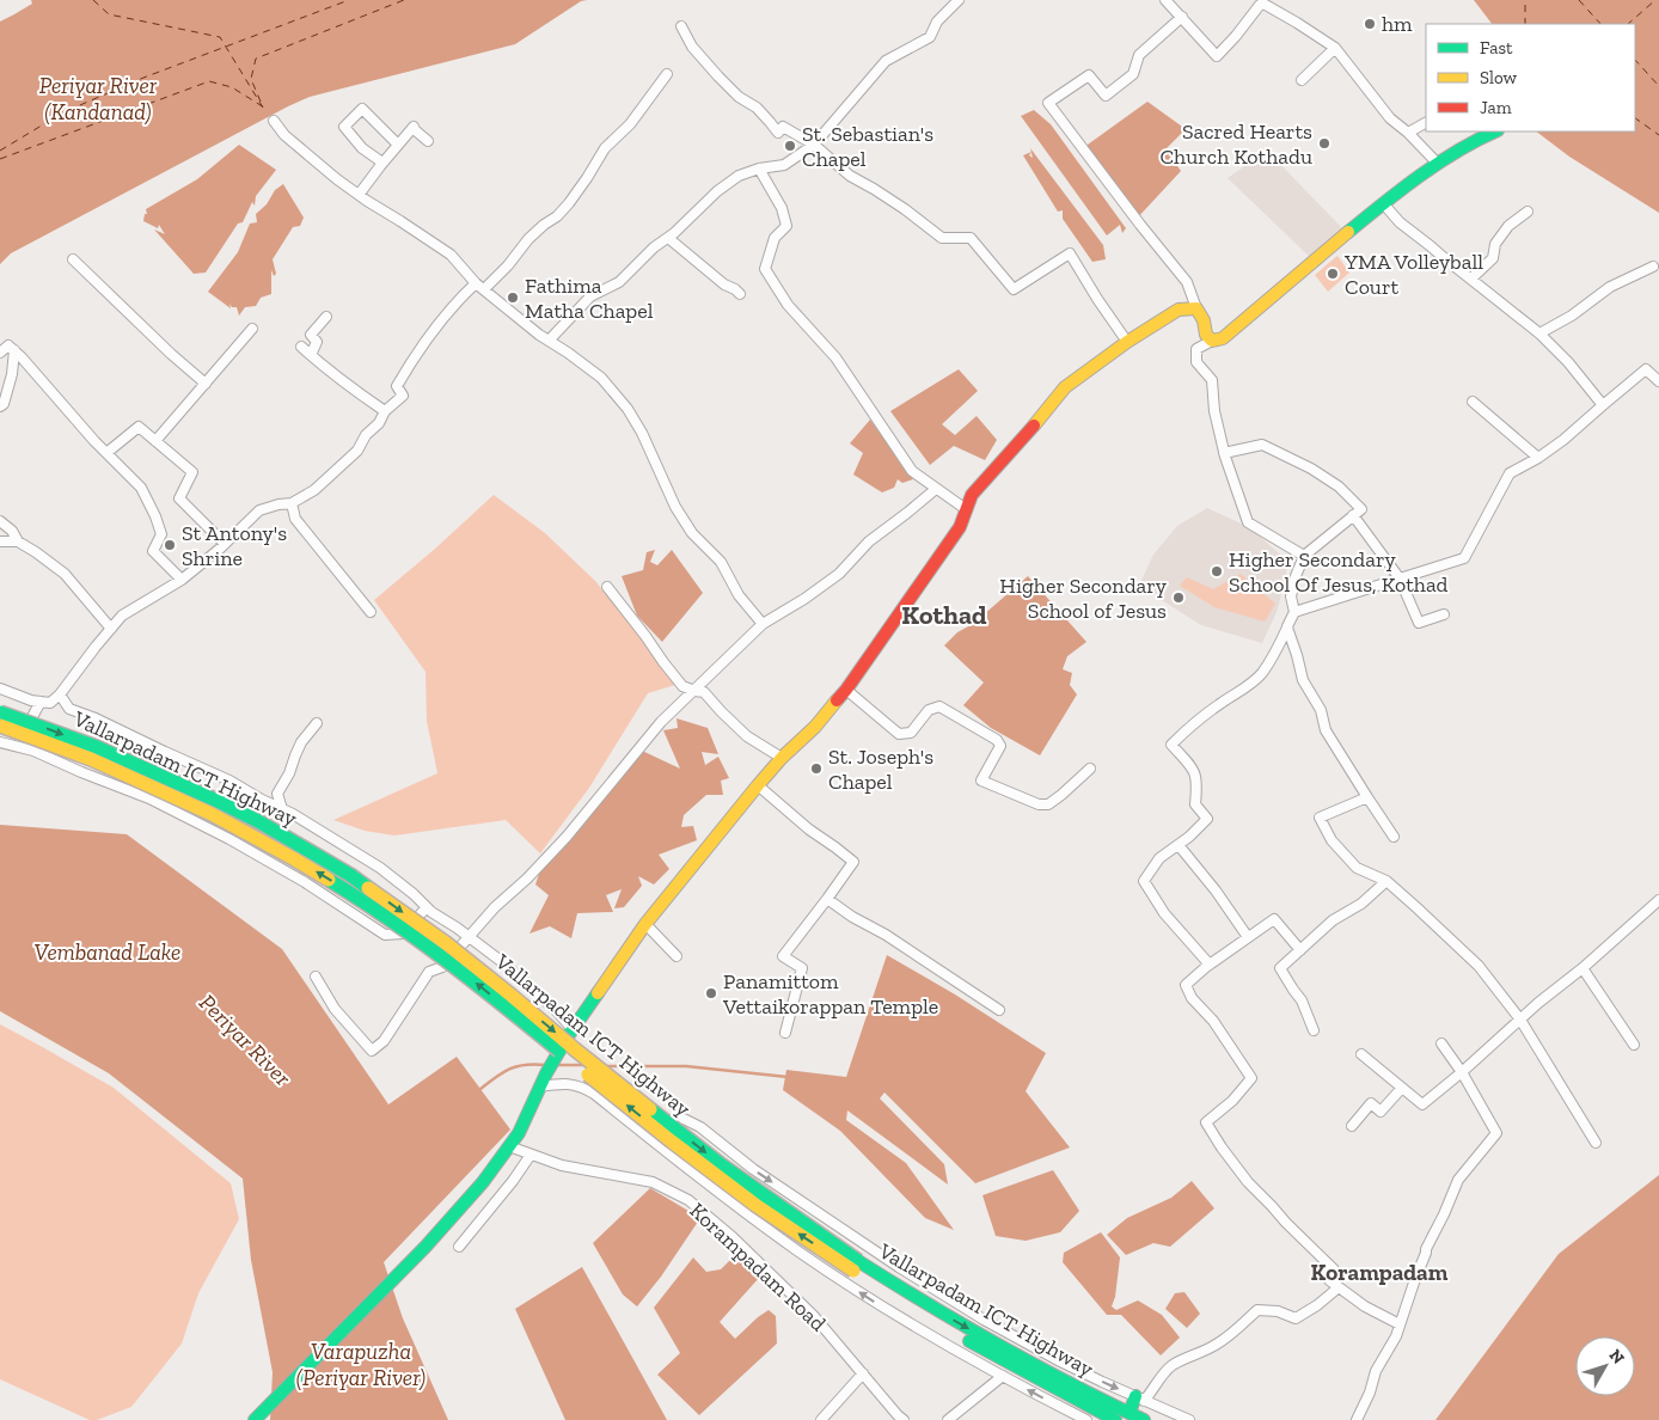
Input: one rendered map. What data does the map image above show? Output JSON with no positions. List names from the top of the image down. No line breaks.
{"streets":{"main road":["Vallarpadam ICT Highway"],"street":["Korampadam Road"]},"districts":["Kothad","Korampadam"],"water":["Periyar River (Kandanad)","Vembanad Lake","Periyar River","Varapuzha (Periyar River)"],"places":["hm","Sacred Hearts Church Kothadu","St. Sebastian's Chapel","YMA Volleyball Court","Fathima Matha Chapel","St Antony's Shrine","Higher Secondary School Of Jesus, Kothad","Higher Secondary School of Jesus","St. Joseph's Chapel","Panamittom Vettaikorappan Temple"],"legend":["Fast","Slow","Jam"],"north":"top right"}
